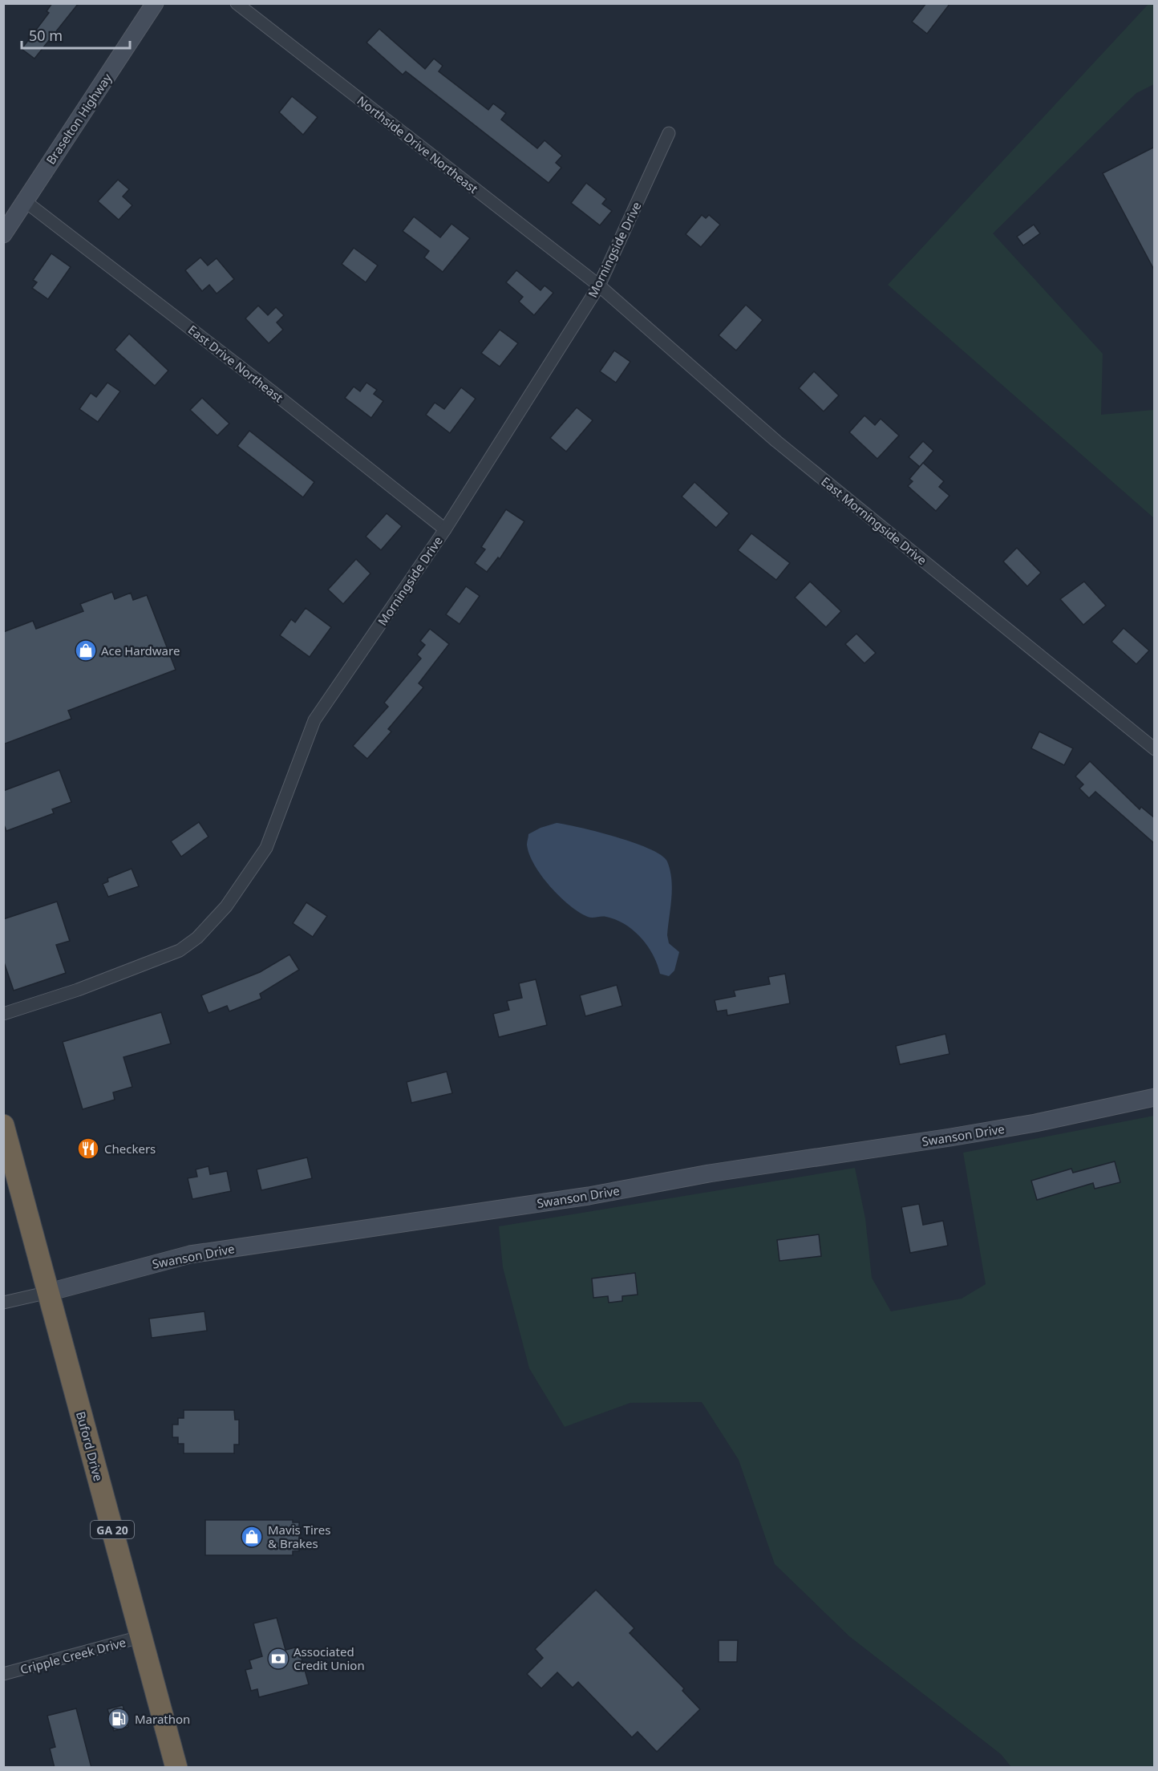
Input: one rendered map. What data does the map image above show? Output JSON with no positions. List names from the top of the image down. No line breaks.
{"streets":{"highway":["Buford Drive","GA 20"],"street":["Braselton Highway","Northside Drive Northeast","Morningside Drive","East Drive Northeast","East Morningside Drive","Swanson Drive","Cripple Creek Drive"]},"crossings":[["Braselton Highway","East Drive Northeast"],["Northside Drive Northeast","Morningside Drive"],["Northside Drive Northeast","East Morningside Drive"],["Morningside Drive","East Drive Northeast"],["Morningside Drive","East Morningside Drive"],["Swanson Drive","Buford Drive"],["Buford Drive","Cripple Creek Drive"]],"places":{"shop":["Ace Hardware","Mavis Tires & Brakes"],"restaurant":["Checkers"],"bank":["Associated Credit Union"],"fuel station":["Marathon"]},"scale_bar":"50 m"}
